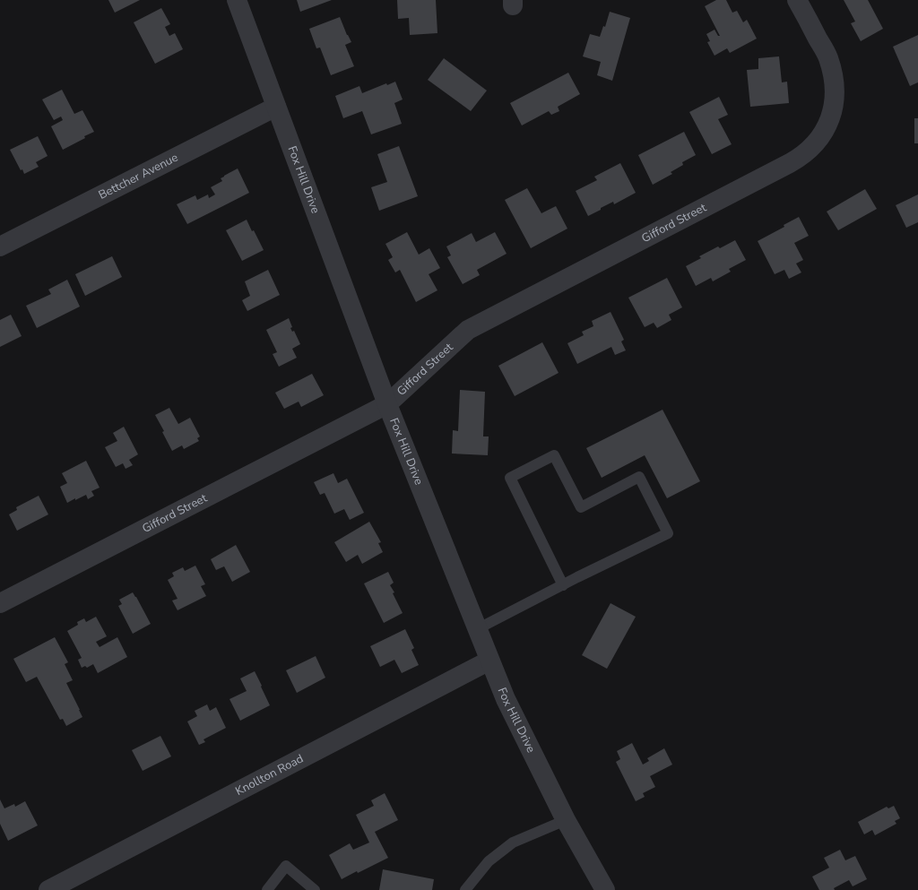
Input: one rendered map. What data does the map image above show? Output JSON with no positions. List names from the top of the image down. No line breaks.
{"streets":{"street":["Bettcher Avenue","Fox Hill Drive","Gifford Street","Knollton Road"]},"crossings":[["Bettcher Avenue","Fox Hill Drive"],["Fox Hill Drive","Gifford Street"],["Fox Hill Drive","Knollton Road"]]}
